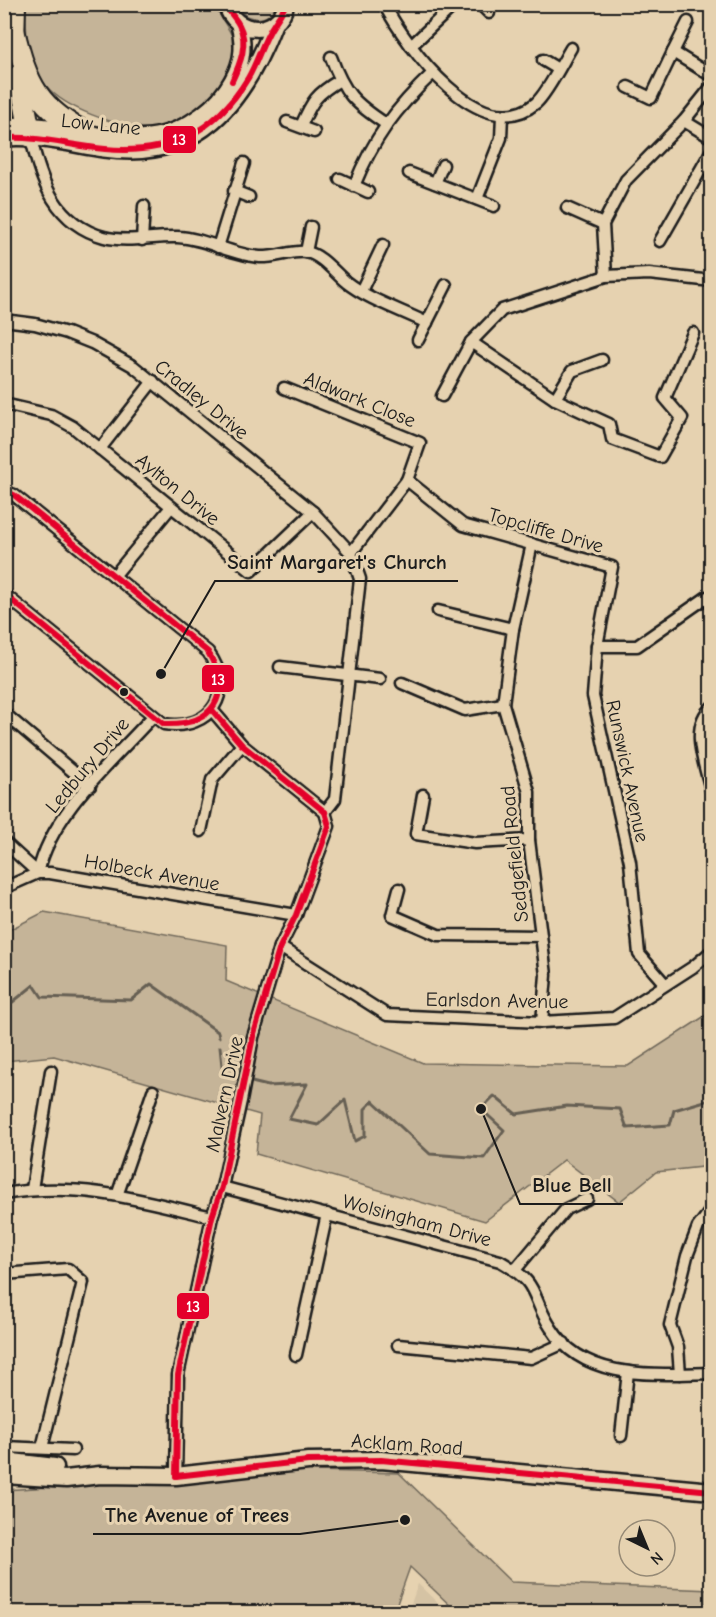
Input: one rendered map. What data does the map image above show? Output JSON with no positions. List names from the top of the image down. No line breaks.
{"streets":{"main road":["Low Lane","Acklam Road"],"street":["Cradley Drive","Aldwark Close","Aylton Drive","Topcliffe Drive","Ledbury Drive","Runswick Avenue","Sedgefield Road","Holbeck Avenue","Earlsdon Avenue","Malvern Drive","Wolsingham Drive"]},"crossings":[["Cradley Drive","Aylton Drive"],["Cradley Drive","Malvern Drive"],["Aldwark Close","Topcliffe Drive"],["Topcliffe Drive","Runswick Avenue"],["Topcliffe Drive","Sedgefield Road"],["Ledbury Drive","Holbeck Avenue"],["Runswick Avenue","Earlsdon Avenue"],["Sedgefield Road","Earlsdon Avenue"],["Holbeck Avenue","Malvern Drive"],["Earlsdon Avenue","Malvern Drive"],["Malvern Drive","Wolsingham Drive"],["Malvern Drive","Acklam Road"]],"places":["Saint Margaret's Church","Blue Bell","The Avenue of Trees"],"lines":["transit line 13"],"north":"bottom right"}
